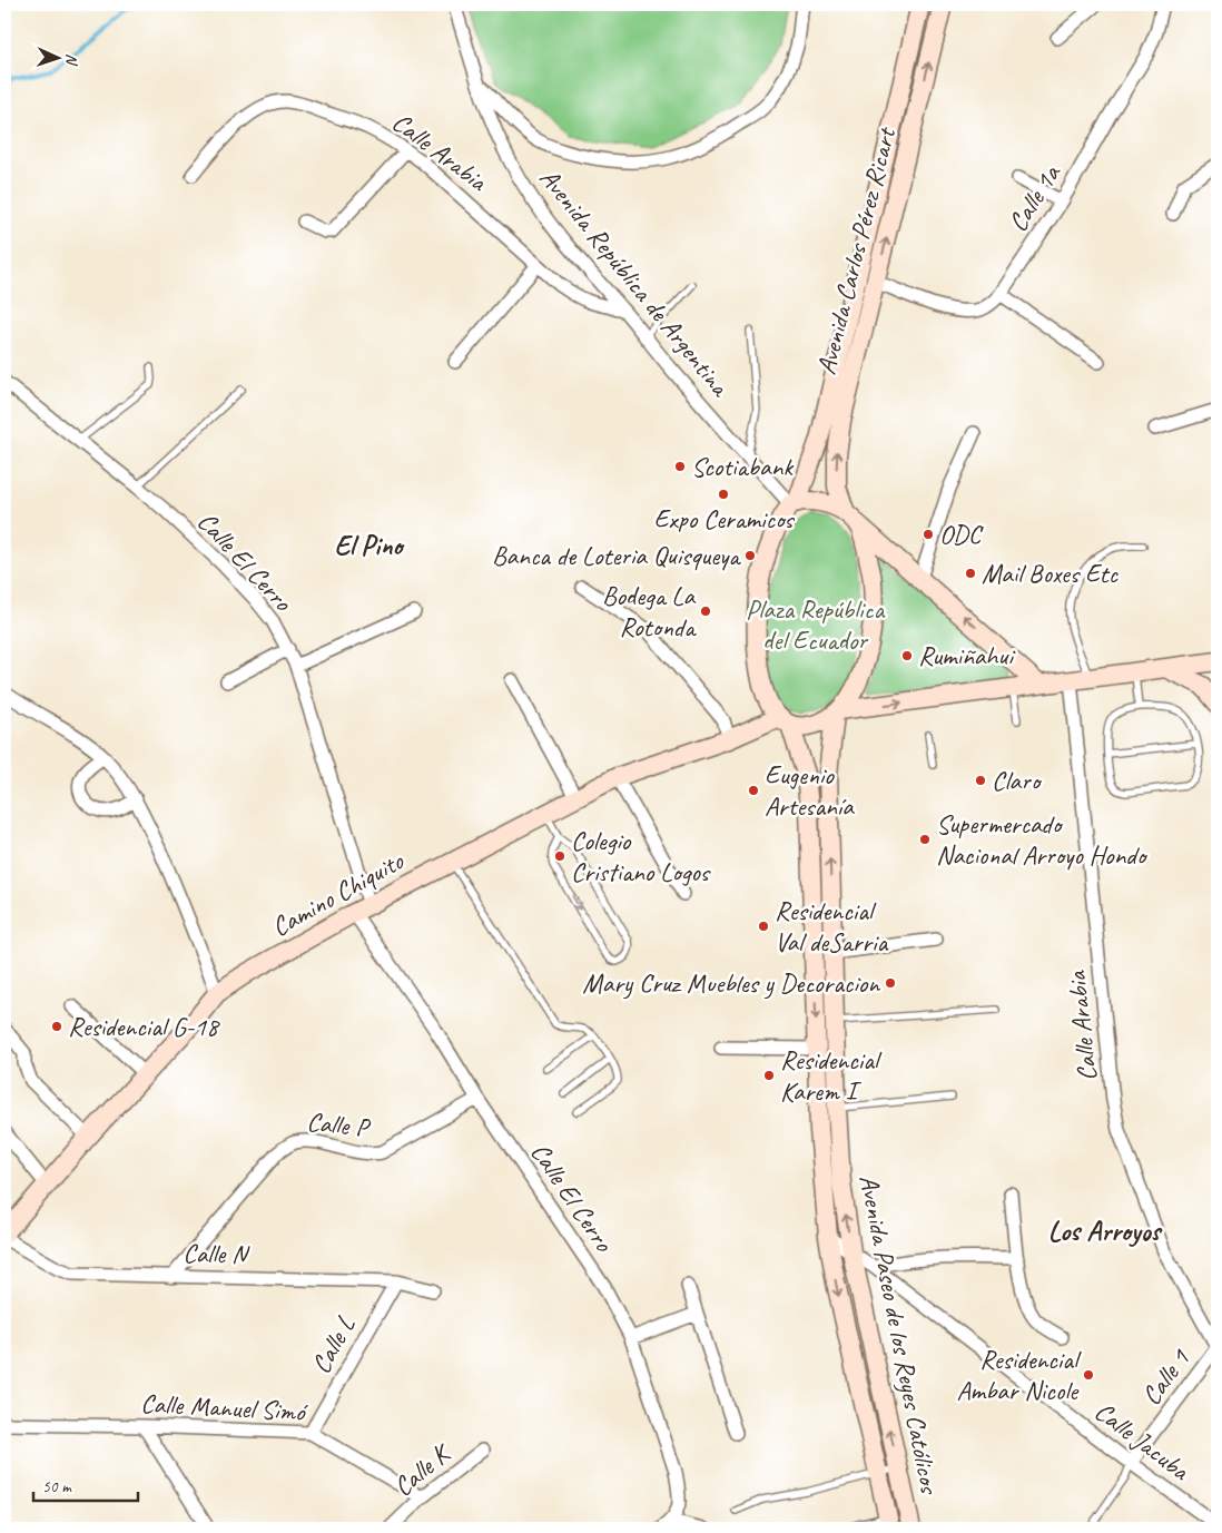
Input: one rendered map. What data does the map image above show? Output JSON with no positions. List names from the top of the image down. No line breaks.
{"streets":{"main road":["Avenida Carlos Pérez Ricart","Camino Chiquito","Avenida Paseo de los Reyes Católicos"],"street":["Calle Arabia","Calle 1a","Avenida República de Argentina","Calle El Cerro","Calle P","Calle N","Calle L","Calle 1","Calle Manuel Simó","Calle Jacuba","Calle K"]},"crossings":[["Calle Arabia","Avenida República de Argentina"],["Calle Arabia","Calle 1"],["Calle 1a","Avenida Carlos Pérez Ricart"],["Avenida Carlos Pérez Ricart","Avenida República de Argentina"],["Calle El Cerro","Camino Chiquito"],["Calle El Cerro","Calle P"],["Camino Chiquito","Calle N"],["Camino Chiquito","Avenida Paseo de los Reyes Católicos"],["Calle P","Calle N"],["Calle N","Calle L"],["Avenida Paseo de los Reyes Católicos","Calle Jacuba"],["Calle L","Calle Manuel Simó"],["Calle 1","Calle Jacuba"],["Calle Manuel Simó","Calle K"]],"districts":["El Pino","Los Arroyos"],"parks":["Plaza República del Ecuador"],"places":["Scotiabank","Expo Ceramicos","ODC","Banca de Loteria Quisqueya","Mail Boxes Etc","Bodega La Rotonda","Rumiñahui","Claro","Eugenio Artesanía","Supermercado Nacional Arroyo Hondo","Colegio Cristiano Logos","Residencial Val deSarria","Mary Cruz Muebles y Decoracion","Residencial G-18","Residencial Karem I","Residencial Ambar Nicole"],"scale_bar":"50 m","north":"right"}
